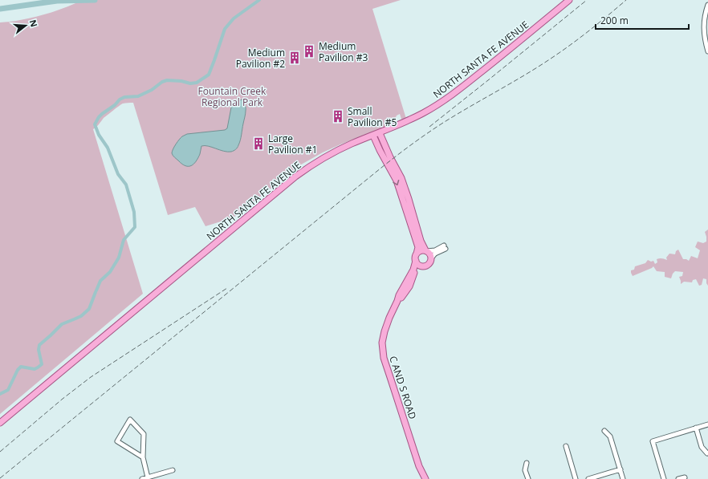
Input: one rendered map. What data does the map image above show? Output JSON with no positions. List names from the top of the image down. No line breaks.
{"streets":{"main road":["NORTH SANTA FE AVENUE","C AND S ROAD"]},"parks":["Fountain Creek Regional Park"],"places":{"building":["Medium Pavilion #3","Medium Pavilion #2","Small Pavilion #5","Large Pavilion #1"]},"scale_bar":"200 m","north":"right"}
